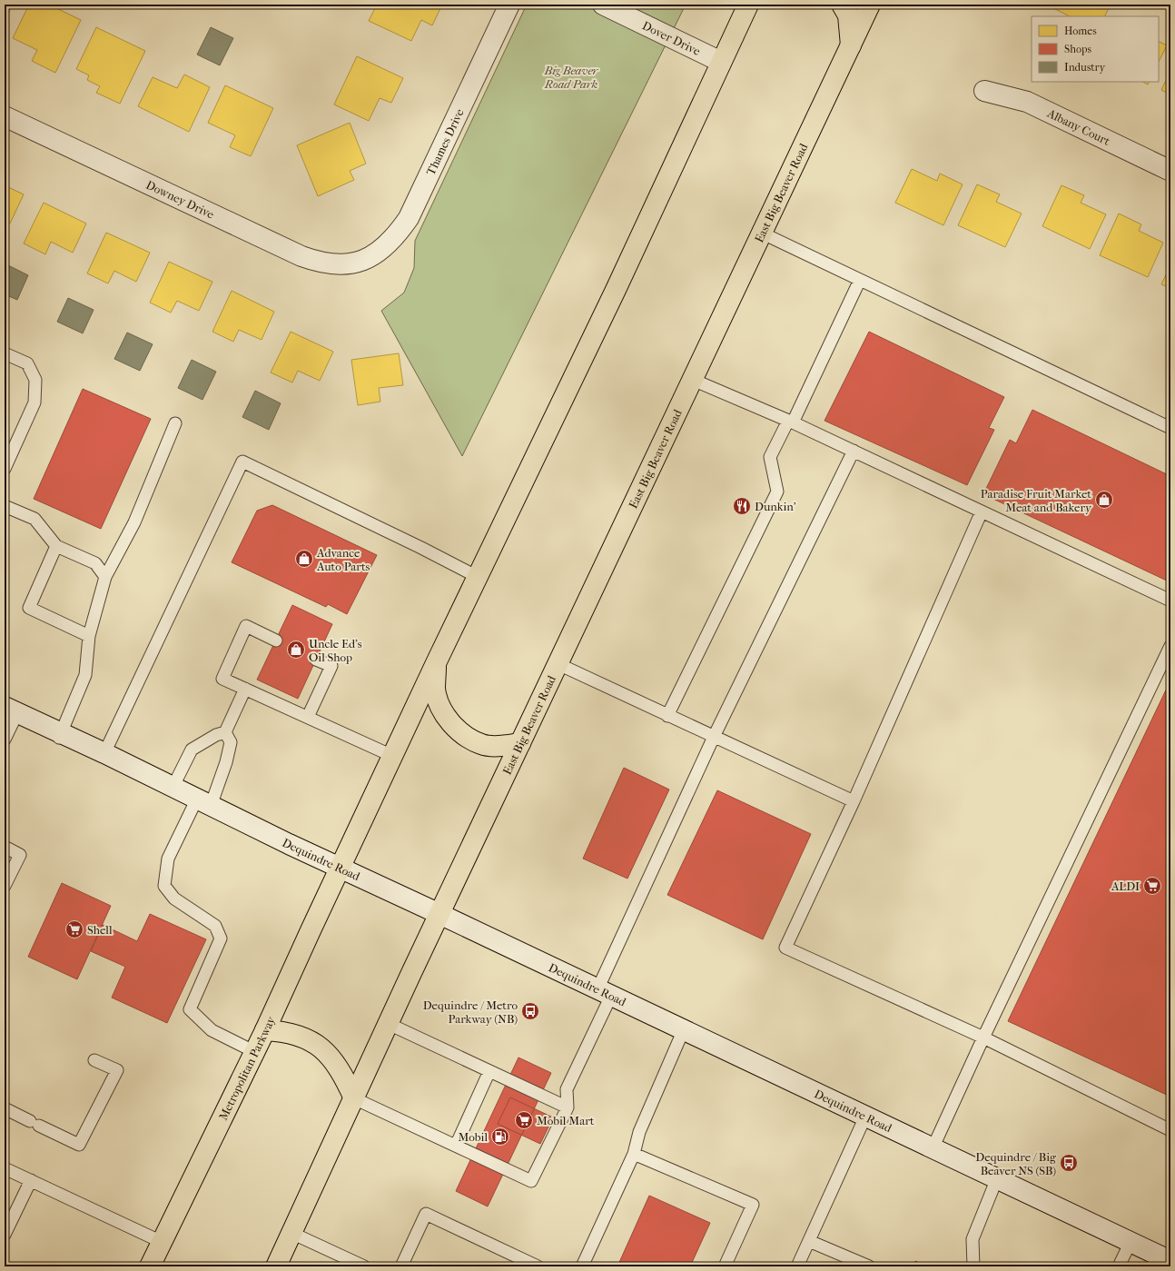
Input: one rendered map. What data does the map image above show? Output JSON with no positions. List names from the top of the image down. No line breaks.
{"streets":{"main road":["Dover Drive","Albany Court","Thames Drive","East Big Beaver Road","Downey Drive","Dequindre Road","Metropolitan Parkway"]},"crossings":[["Thames Drive","Downey Drive"],["East Big Beaver Road","Dequindre Road"],["Dequindre Road","Metropolitan Parkway"]],"parks":["Big Beaver Road Park"],"places":{"shop":["Paradise Fruit Market Meat and Bakery","Advance Auto Parts","Uncle Ed's Oil Shop"],"restaurant":["Dunkin'"],"supermarket":["ALDI","Shell","Mobil Mart"],"bus stop":["Dequindre / Metro Parkway (NB)","Dequindre / Big Beaver NS (SB)"],"fuel station":["Mobil"]},"legend":["Homes","Shops","Industry"]}
